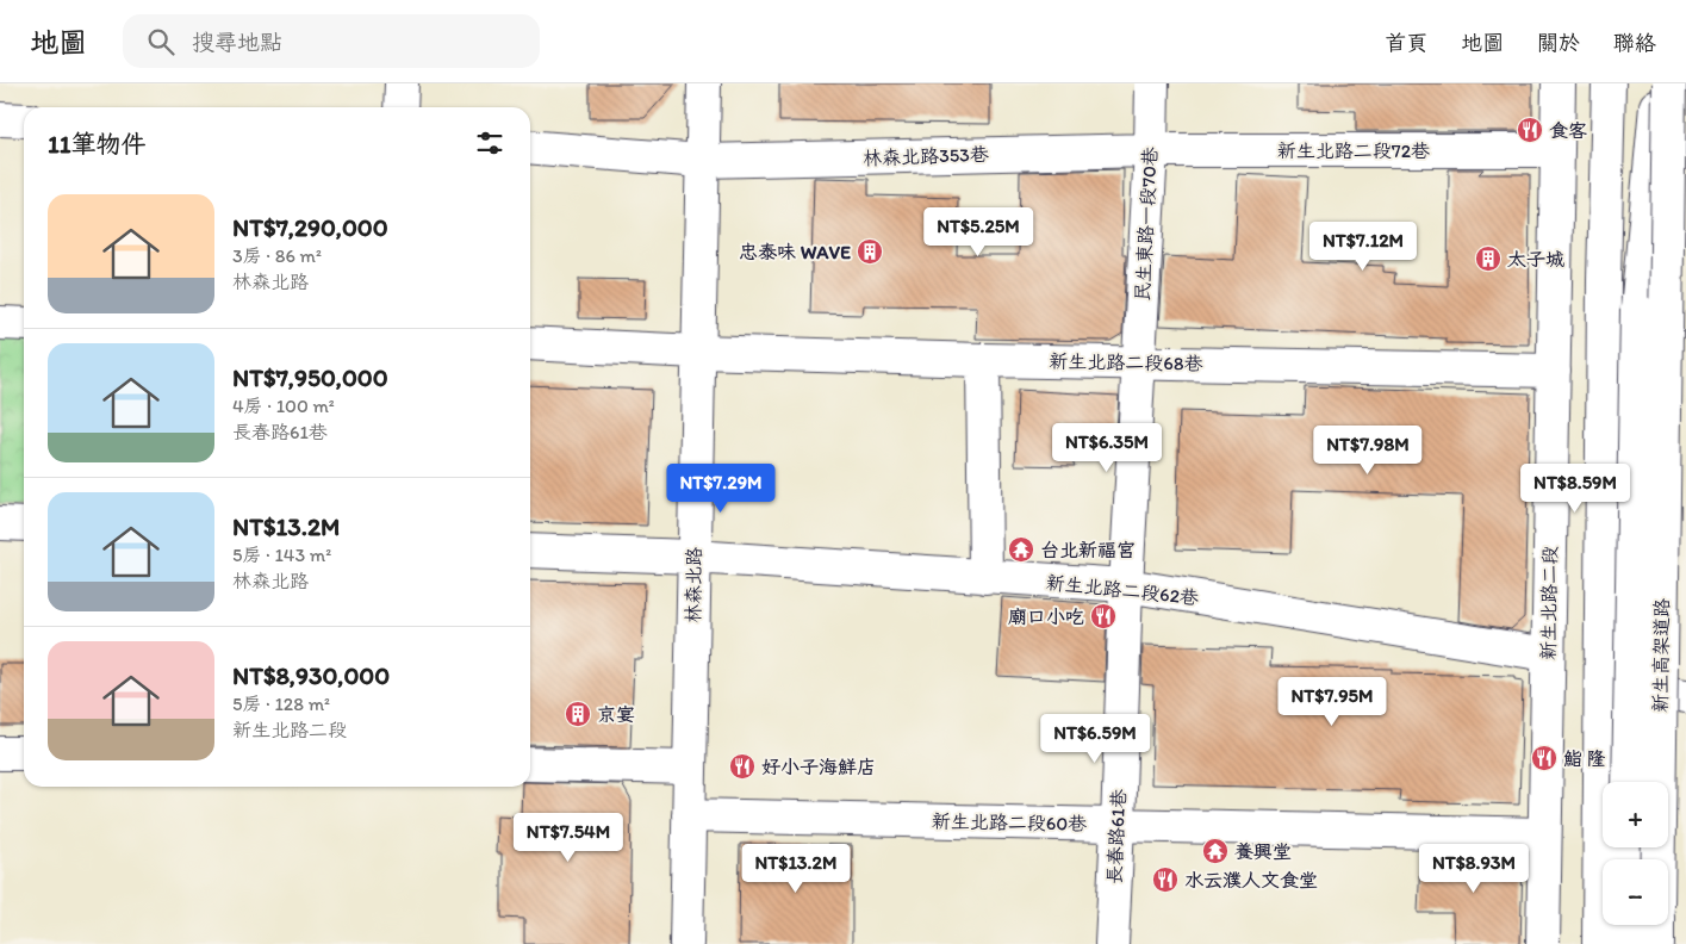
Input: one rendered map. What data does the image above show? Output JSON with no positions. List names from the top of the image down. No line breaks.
{"streets":{"main road":["新生北路二段72巷","林森北路353巷","民生東路一段70巷","新生北路二段68巷","林森北路","新生北路二段62巷","新生北路二段","新生高架道路","新生北路二段60巷","長春路61巷"]},"crossings":[["新生北路二段72巷","林森北路353巷"],["新生北路二段72巷","民生東路一段70巷"],["新生北路二段72巷","新生北路二段"],["林森北路353巷","民生東路一段70巷"],["林森北路353巷","林森北路"],["民生東路一段70巷","新生北路二段68巷"],["民生東路一段70巷","新生北路二段62巷"],["民生東路一段70巷","長春路61巷"],["新生北路二段68巷","林森北路"],["新生北路二段68巷","新生北路二段"],["林森北路","新生北路二段62巷"],["林森北路","新生北路二段60巷"],["新生北路二段62巷","新生北路二段"],["新生北路二段62巷","長春路61巷"],["新生北路二段","新生北路二段60巷"],["新生北路二段60巷","長春路61巷"]],"places":{"restaurant":["食客","廟口小吃","鮨 隆","好小子海鮮店","水云濮人文食堂"],"building":["忠泰味 WAVE","太子城","京宴"],"temple":["台北新福宮","養興堂"]},"page":{"header":"地圖","search":"搜尋地點","nav":["首頁","地圖","關於","聯絡"],"heading":"11筆物件","list":[{"name":"NT$7,290,000","note":"3房 · 86 m² · 林森北路"},{"name":"NT$7,950,000","note":"4房 · 100 m² · 長春路61巷"},{"name":"NT$13.2M","note":"5房 · 143 m² · 林森北路"},{"name":"NT$8,930,000","note":"5房 · 128 m² · 新生北路二段"}],"price":["NT$5.25M","NT$7.12M","NT$6.35M","NT$7.98M","NT$7.29M","NT$8.59M","NT$7.95M","NT$6.59M","NT$7.54M","NT$13.2M","NT$8.93M"],"map_buttons":["+","−"]}}
